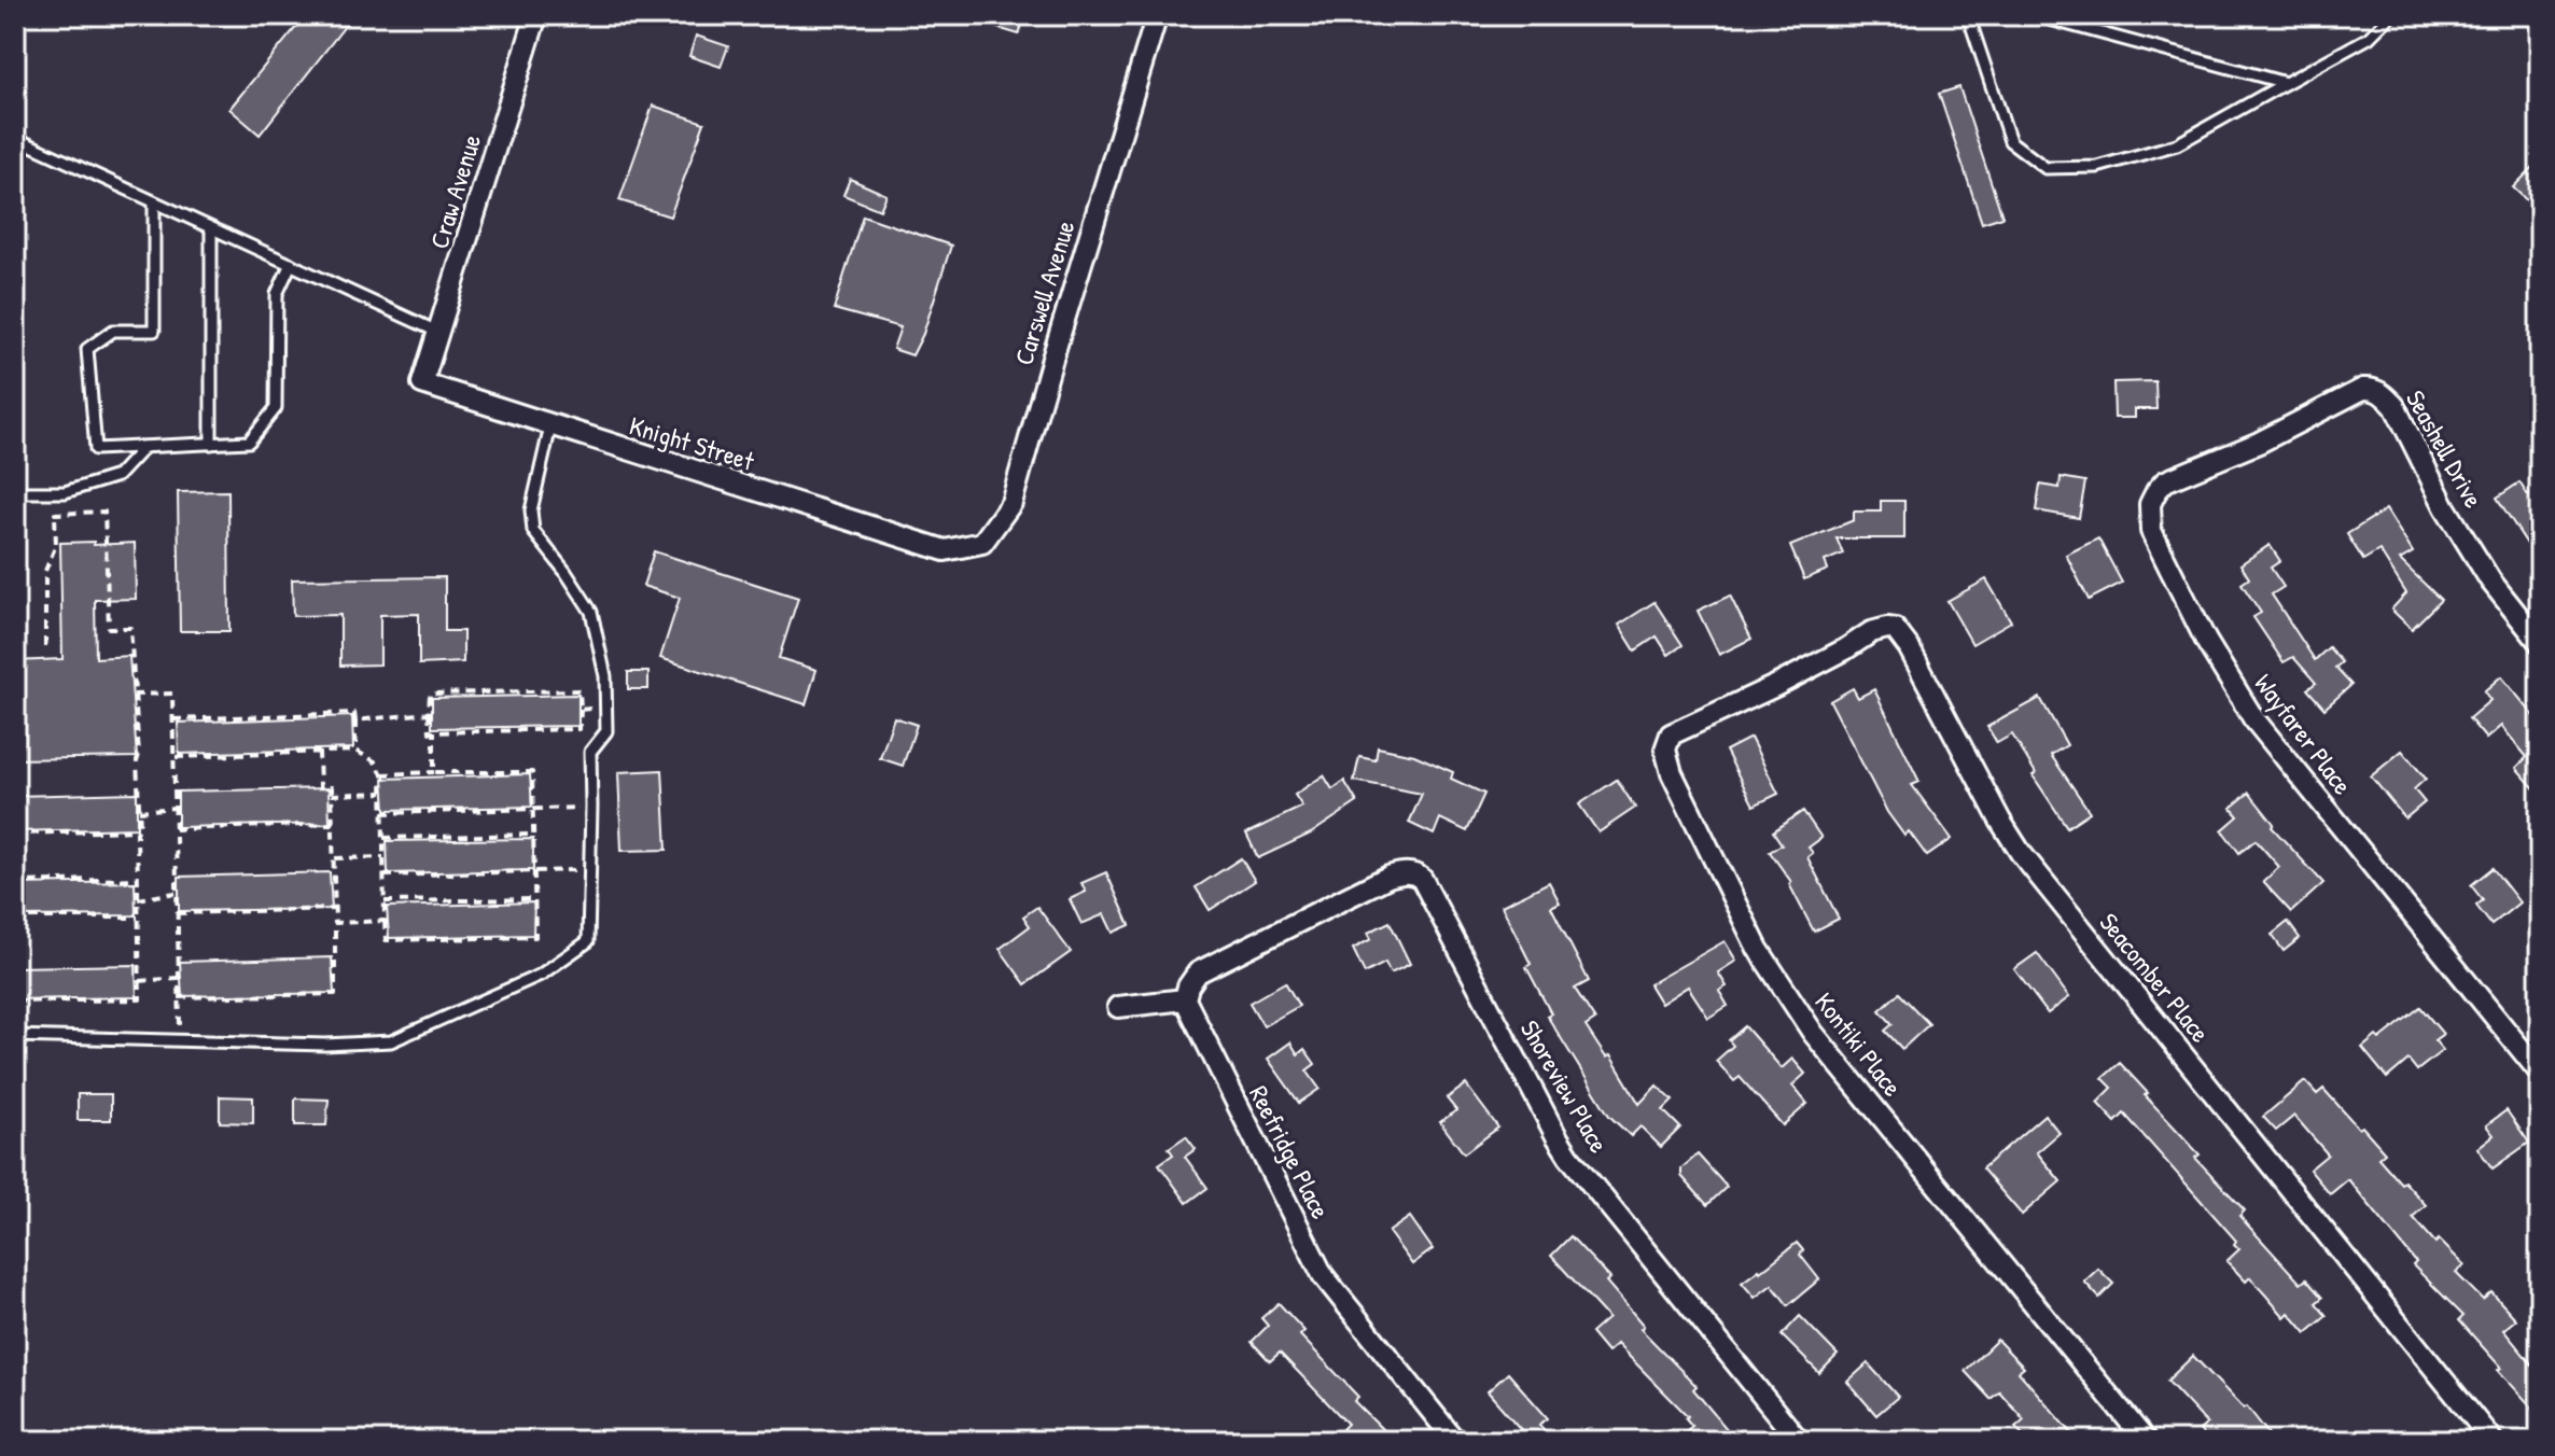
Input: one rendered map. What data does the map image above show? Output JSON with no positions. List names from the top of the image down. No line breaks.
{"streets":{"street":["Craw Avenue","Carswell Avenue","Knight Street","Seashell Drive","Wayfarer Place","Seacomber Place","Kontiki Place","Shoreview Place","Reefridge Place"]},"crossings":[["Craw Avenue","Knight Street"],["Carswell Avenue","Knight Street"],["Seashell Drive","Wayfarer Place"],["Seacomber Place","Kontiki Place"],["Shoreview Place","Reefridge Place"]]}
